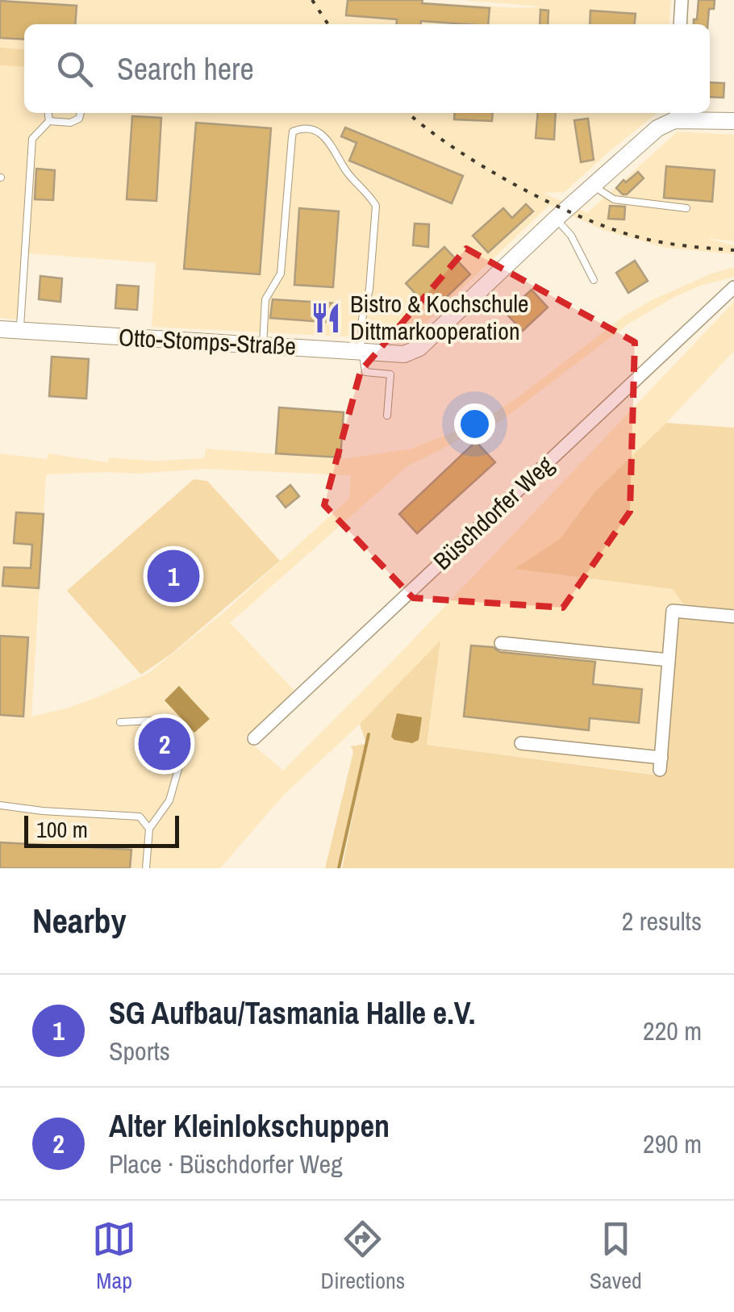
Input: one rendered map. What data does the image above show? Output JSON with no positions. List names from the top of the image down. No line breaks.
{"streets":{"street":["Otto-Stomps-Straße","Büschdorfer Weg"]},"places":{"restaurant":["Bistro & Kochschule Dittmarkooperation"]},"scale_bar":"100 m","page":{"search":"Search here","pins":["1","2"],"scale":"100 m","heading":["Nearby","2 results"],"list":[{"mark":"1","name":"SG Aufbau/Tasmania Halle e.V.","note":"Sports","value":"220 m"},{"mark":"2","name":"Alter Kleinlokschuppen","note":"Place · Büschdorfer Weg","value":"290 m"}],"nav":["Map","Directions","Saved"]}}
